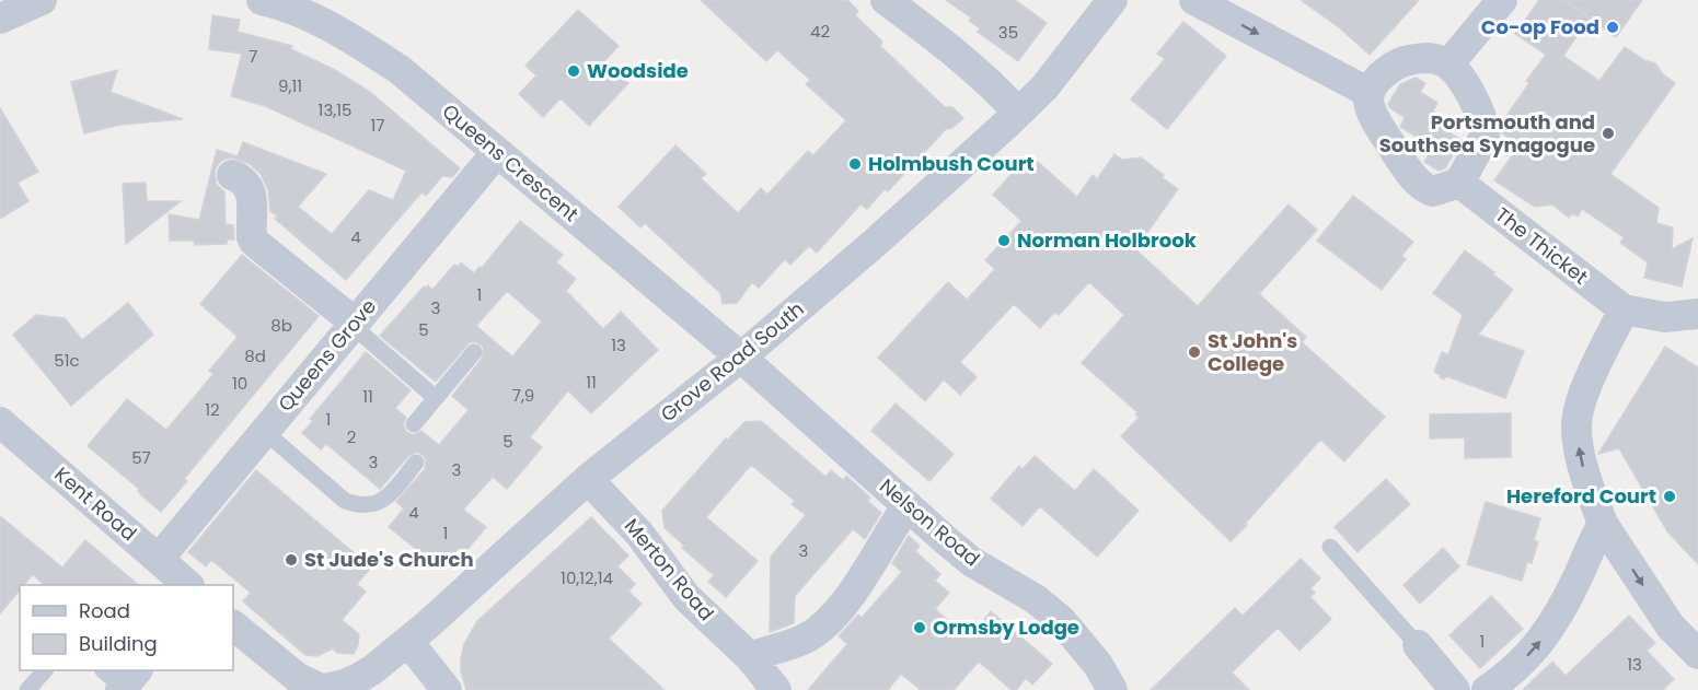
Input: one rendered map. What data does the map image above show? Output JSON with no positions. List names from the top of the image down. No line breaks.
{"streets":{"street":["Queens Crescent","The Thicket","Queens Grove","Grove Road South","Kent Road","Nelson Road","Merton Road"]},"crossings":[["Queens Crescent","Queens Grove"],["Queens Crescent","Grove Road South"],["Queens Crescent","Nelson Road"],["Queens Grove","Kent Road"],["Grove Road South","Nelson Road"],["Grove Road South","Merton Road"]],"places":["Co-op Food","Woodside","Portsmouth and Southsea Synagogue","Holmbush Court","Norman Holbrook","St John's College","Hereford Court","St Jude's Church","Ormsby Lodge"],"house_numbers":["42","35","7","9,11","13,15","17","4","1","3","8b","5","13","8d","51c","11","10","7,9","11","12","1","2","5","57","3","3","4","1","3","10,12,14","1","13"],"legend":["Road","Building"]}
